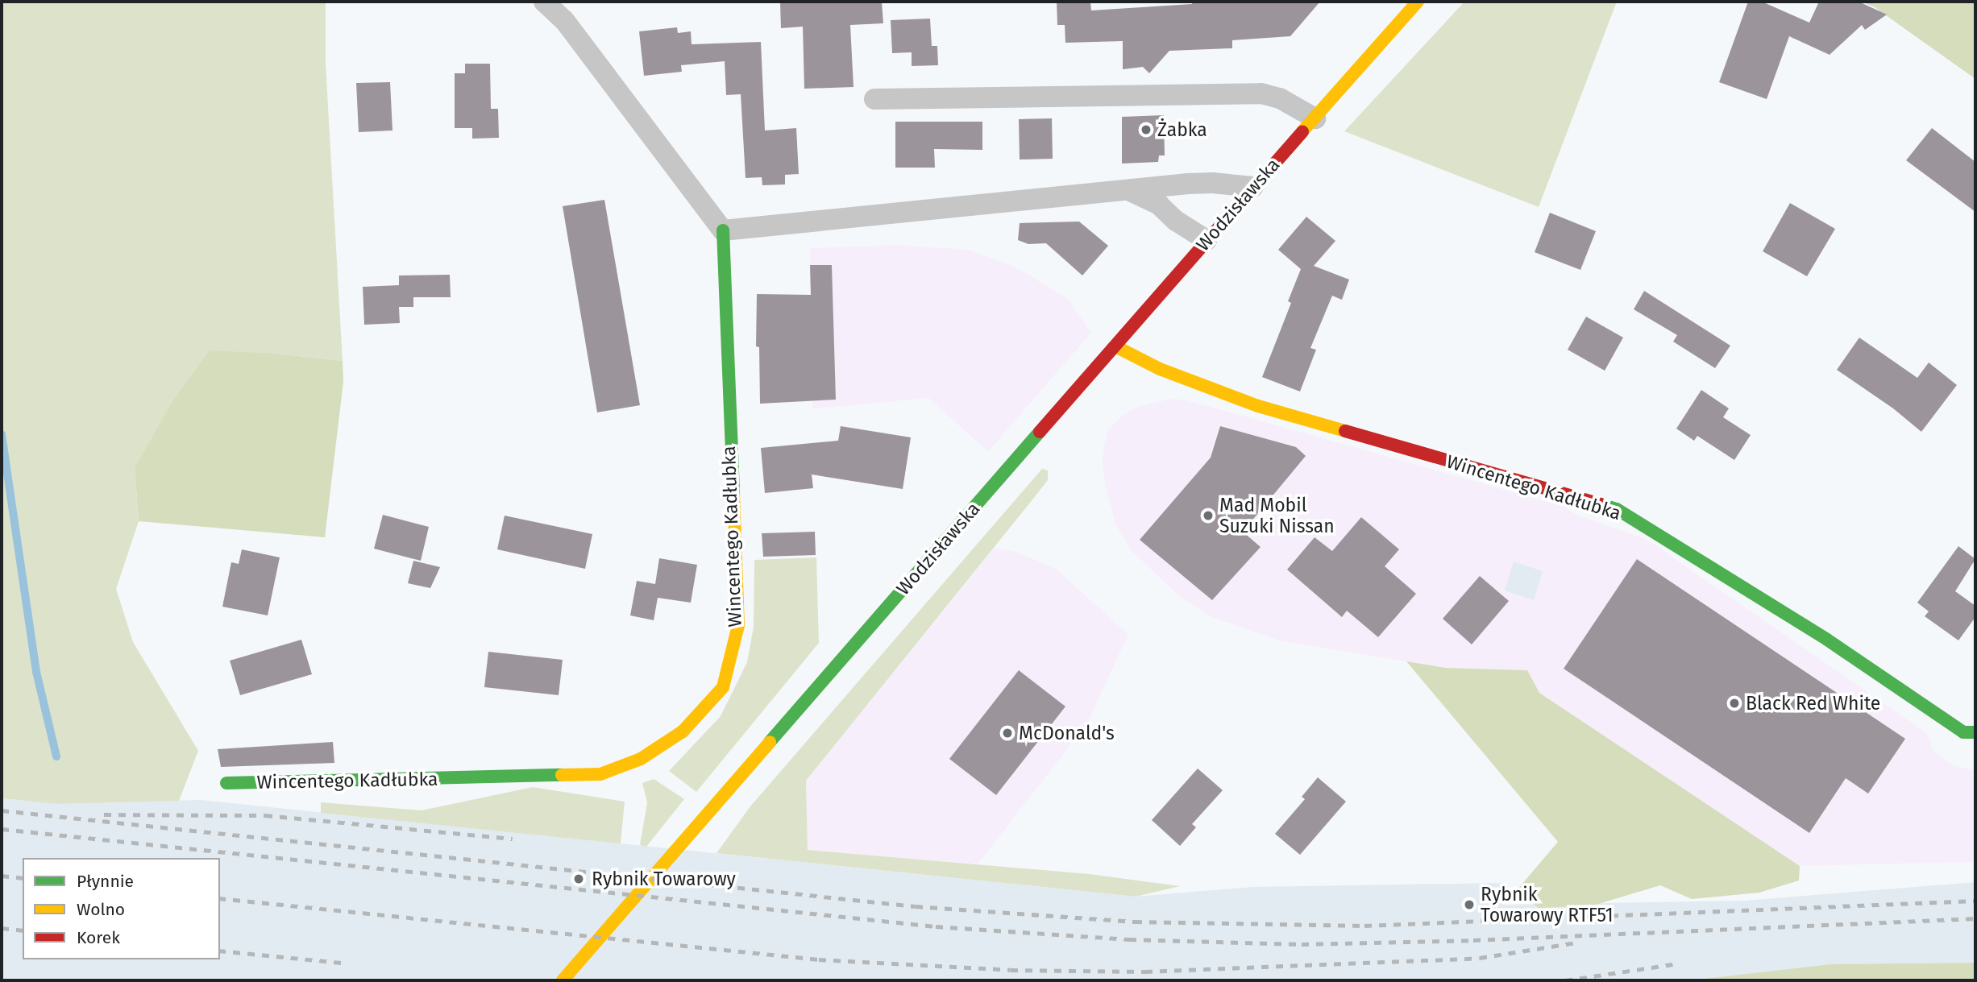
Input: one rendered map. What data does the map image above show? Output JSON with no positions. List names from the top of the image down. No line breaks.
{"streets":{"street":["Wodzisławska","Wincentego Kadłubka"]},"crossings":[["Wodzisławska","Wincentego Kadłubka"]],"places":["Żabka","Mad Mobil Suzuki Nissan","Black Red White","McDonald's","Rybnik Towarowy","Rybnik Towarowy RTF51"],"legend":["Płynnie","Wolno","Korek"]}
